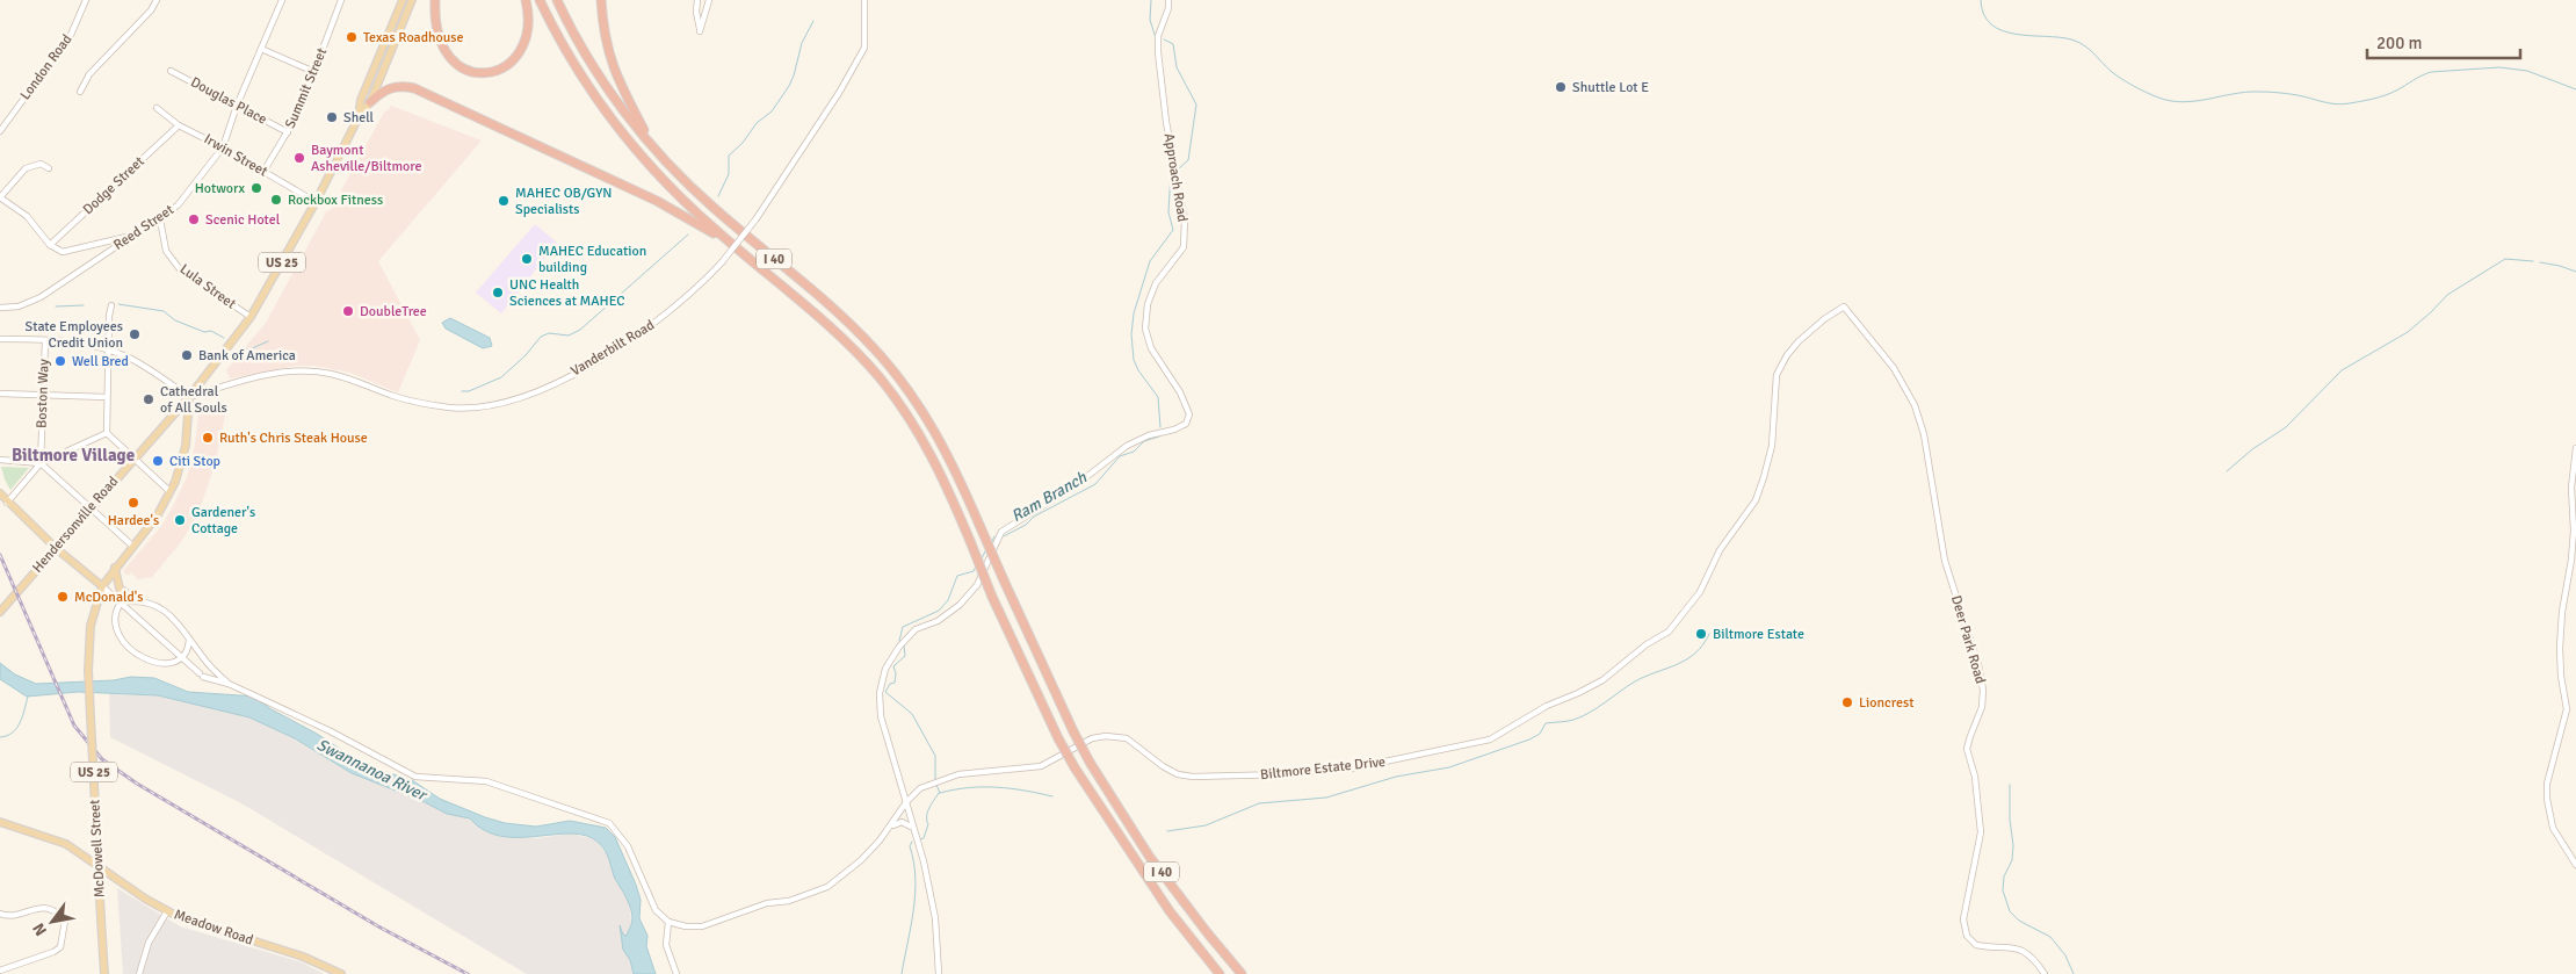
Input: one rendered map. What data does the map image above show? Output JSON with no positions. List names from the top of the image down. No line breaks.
{"streets":{"highway":["I 40"],"main road":["US 25","Hendersonville Road","McDowell Street","Meadow Road"],"street":["London Road","Summit Street","Douglas Place","Irwin Street","Approach Road","Dodge Street","Reed Street","Lula Street","Vanderbilt Road","Boston Way","Deer Park Road","Biltmore Estate Drive"]},"crossings":[["Summit Street","Douglas Place"],["Summit Street","Irwin Street"],["Douglas Place","Reed Street"],["Irwin Street","Dodge Street"],["Irwin Street","Reed Street"],["Irwin Street","Hendersonville Road"],["Approach Road","Biltmore Estate Drive"],["Reed Street","Lula Street"],["US 25","Vanderbilt Road"],["US 25","Hendersonville Road"],["US 25","McDowell Street"],["Lula Street","Hendersonville Road"],["Vanderbilt Road","Hendersonville Road"],["Deer Park Road","Biltmore Estate Drive"]],"districts":["Biltmore Village"],"water":["Ram Branch","Swannanoa River"],"places":["Texas Roadhouse","Shuttle Lot E","Shell","Baymont Asheville/Biltmore","Hotworx","Rockbox Fitness","MAHEC OB/GYN Specialists","Scenic Hotel","MAHEC Education building","UNC Health Sciences at MAHEC","DoubleTree","State Employees Credit Union","Bank of America","Well Bred","Cathedral of All Souls","Ruth's Chris Steak House","Citi Stop","Hardee's","Gardener's Cottage","McDonald's","Biltmore Estate","Lioncrest"],"scale_bar":"200 m","north":"bottom left"}
